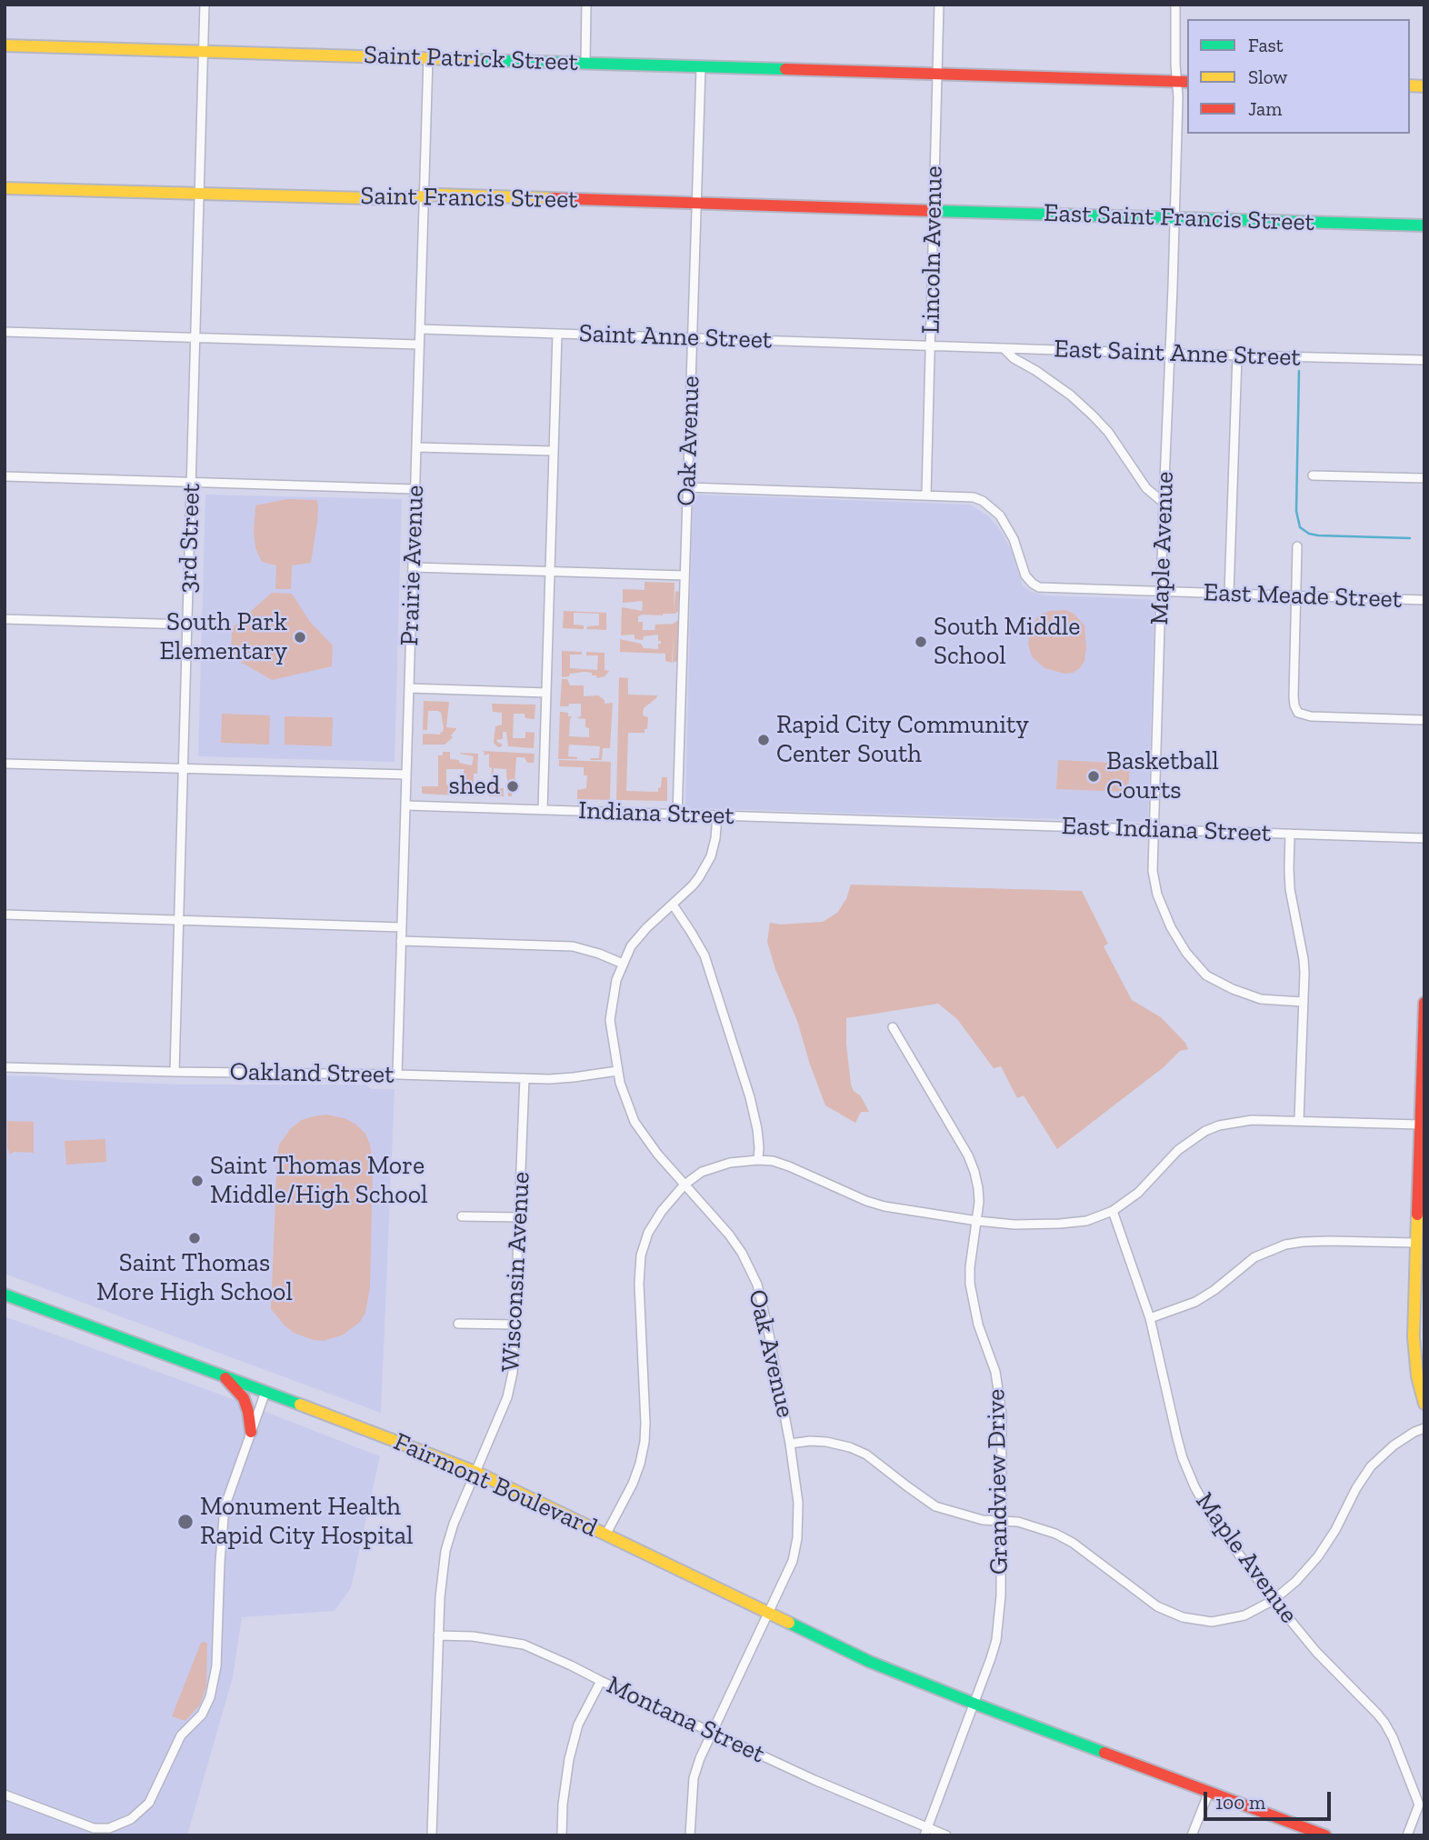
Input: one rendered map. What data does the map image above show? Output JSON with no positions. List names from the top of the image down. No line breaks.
{"streets":{"street":["Saint Patrick Street","Saint Francis Street","East Saint Francis Street","Lincoln Avenue","Saint Anne Street","East Saint Anne Street","Oak Avenue","3rd Street","Maple Avenue","Prairie Avenue","East Meade Street","Indiana Street","East Indiana Street","Oakland Street","Wisconsin Avenue","Grandview Drive","Fairmont Boulevard","Montana Street"]},"crossings":[["Saint Patrick Street","Lincoln Avenue"],["Saint Patrick Street","Oak Avenue"],["Saint Patrick Street","3rd Street"],["Saint Patrick Street","Maple Avenue"],["Saint Patrick Street","Prairie Avenue"],["Saint Francis Street","East Saint Francis Street"],["Saint Francis Street","Lincoln Avenue"],["Saint Francis Street","Oak Avenue"],["Saint Francis Street","3rd Street"],["Saint Francis Street","Prairie Avenue"],["East Saint Francis Street","Lincoln Avenue"],["East Saint Francis Street","Maple Avenue"],["Lincoln Avenue","Saint Anne Street"],["Lincoln Avenue","East Saint Anne Street"],["Lincoln Avenue","East Meade Street"],["Saint Anne Street","East Saint Anne Street"],["Saint Anne Street","Oak Avenue"],["Saint Anne Street","Prairie Avenue"],["East Saint Anne Street","Maple Avenue"],["Oak Avenue","East Meade Street"],["Oak Avenue","Indiana Street"],["Oak Avenue","Oakland Street"],["Oak Avenue","Fairmont Boulevard"],["Oak Avenue","Montana Street"],["3rd Street","Oakland Street"],["Maple Avenue","East Meade Street"],["Maple Avenue","East Indiana Street"],["Prairie Avenue","Indiana Street"],["Prairie Avenue","Oakland Street"],["Indiana Street","East Indiana Street"],["Oakland Street","Wisconsin Avenue"],["Wisconsin Avenue","Fairmont Boulevard"],["Wisconsin Avenue","Montana Street"],["Grandview Drive","Fairmont Boulevard"],["Grandview Drive","Montana Street"]],"places":["South Park Elementary","South Middle School","Rapid City Community Center South","Basketball Courts","shed","Saint Thomas More Middle/High School","Saint Thomas More High School","Monument Health Rapid City Hospital"],"legend":["Fast","Slow","Jam"],"scale_bar":"100 m"}
